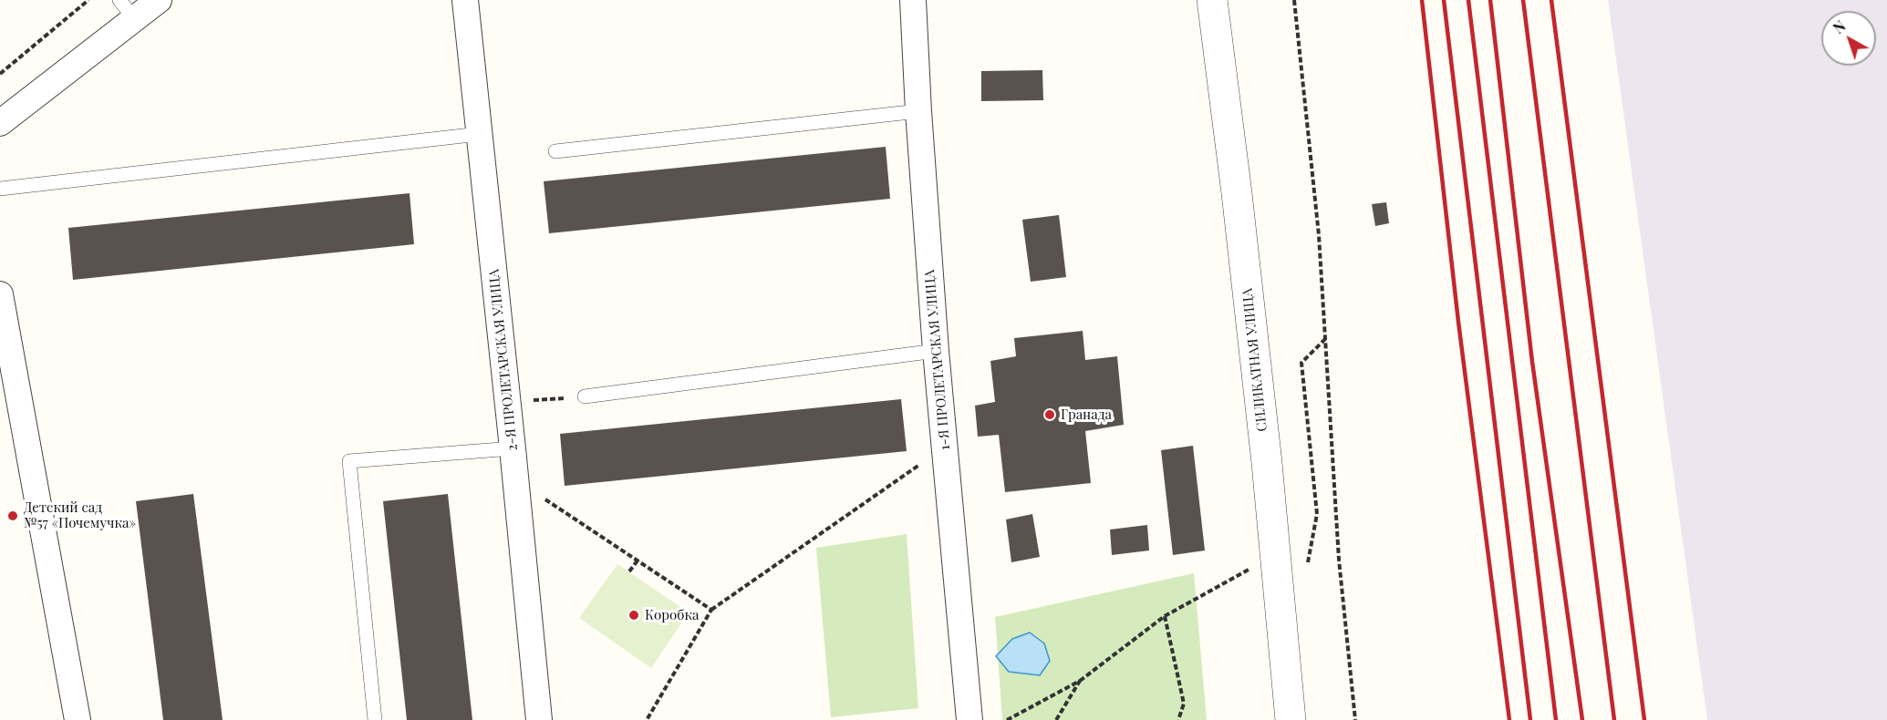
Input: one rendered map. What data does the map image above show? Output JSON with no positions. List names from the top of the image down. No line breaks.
{"streets":{"street":["2-Я ПРОЛЕТАРСКАЯ УЛИЦА","1-Я ПРОЛЕТАРСКАЯ УЛИЦА","СИЛИКАТНАЯ УЛИЦА"]},"places":["Гранада","Детский сад №57 «Почемучка»","Коробка"],"north":"top left"}
